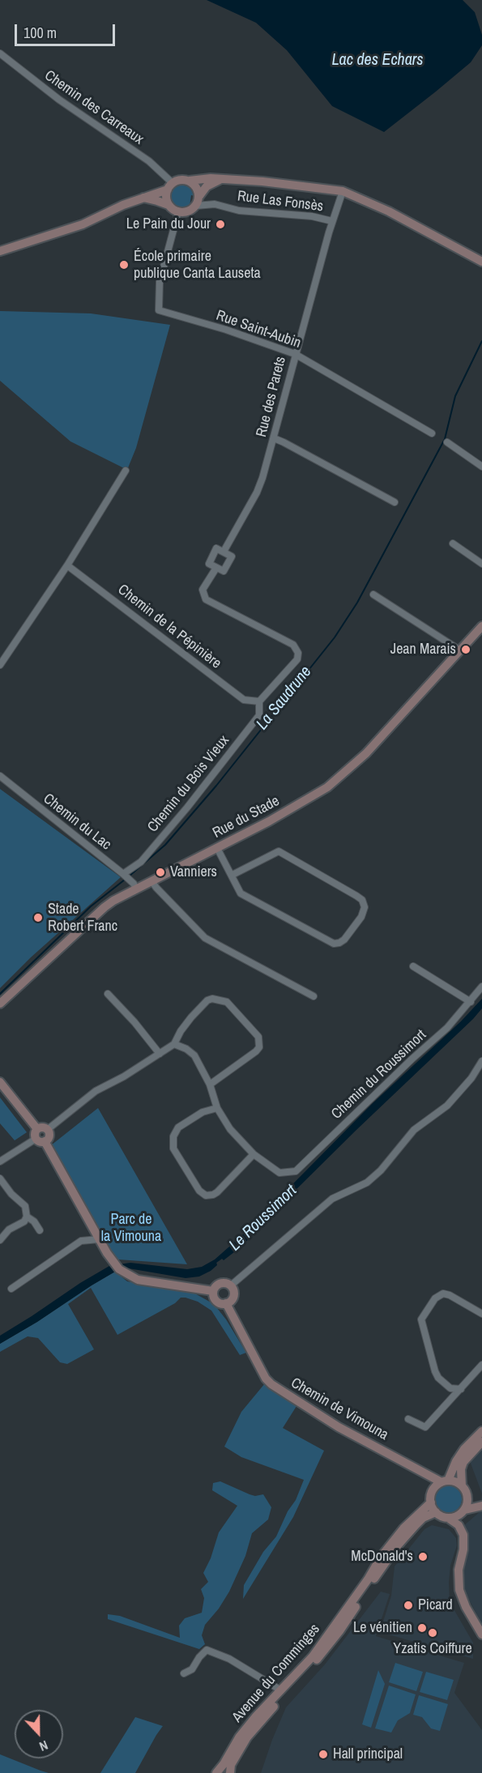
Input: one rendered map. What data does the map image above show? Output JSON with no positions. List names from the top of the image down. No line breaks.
{"streets":{"street":["Chemin des Carreaux","Rue Las Fonsès","Rue Saint-Aubin","Rue des Parets","Chemin de la Pépinière","Chemin du Bois Vieux","Rue du Stade","Chemin du Lac","Chemin du Roussimort","Chemin de Vimouna","Avenue du Comminges"]},"crossings":[["Chemin des Carreaux","Rue Las Fonsès"],["Chemin des Carreaux","Rue Saint-Aubin"],["Rue Las Fonsès","Rue Saint-Aubin"],["Rue Las Fonsès","Rue des Parets"],["Rue Saint-Aubin","Rue des Parets"],["Chemin de la Pépinière","Chemin du Bois Vieux"],["Chemin du Bois Vieux","Chemin du Lac"],["Rue du Stade","Chemin du Lac"],["Chemin de Vimouna","Avenue du Comminges"]],"water":["Lac des Echars","La Saudrune","Le Roussimort"],"parks":["Parc de la Vimouna"],"places":["Le Pain du Jour","École primaire publique Canta Lauseta","Jean Marais","Vanniers","Stade Robert Franc","McDonald's","Picard","Le vénitien","Yzatis Coiffure","Hall principal"],"scale_bar":"100 m","north":"bottom"}
